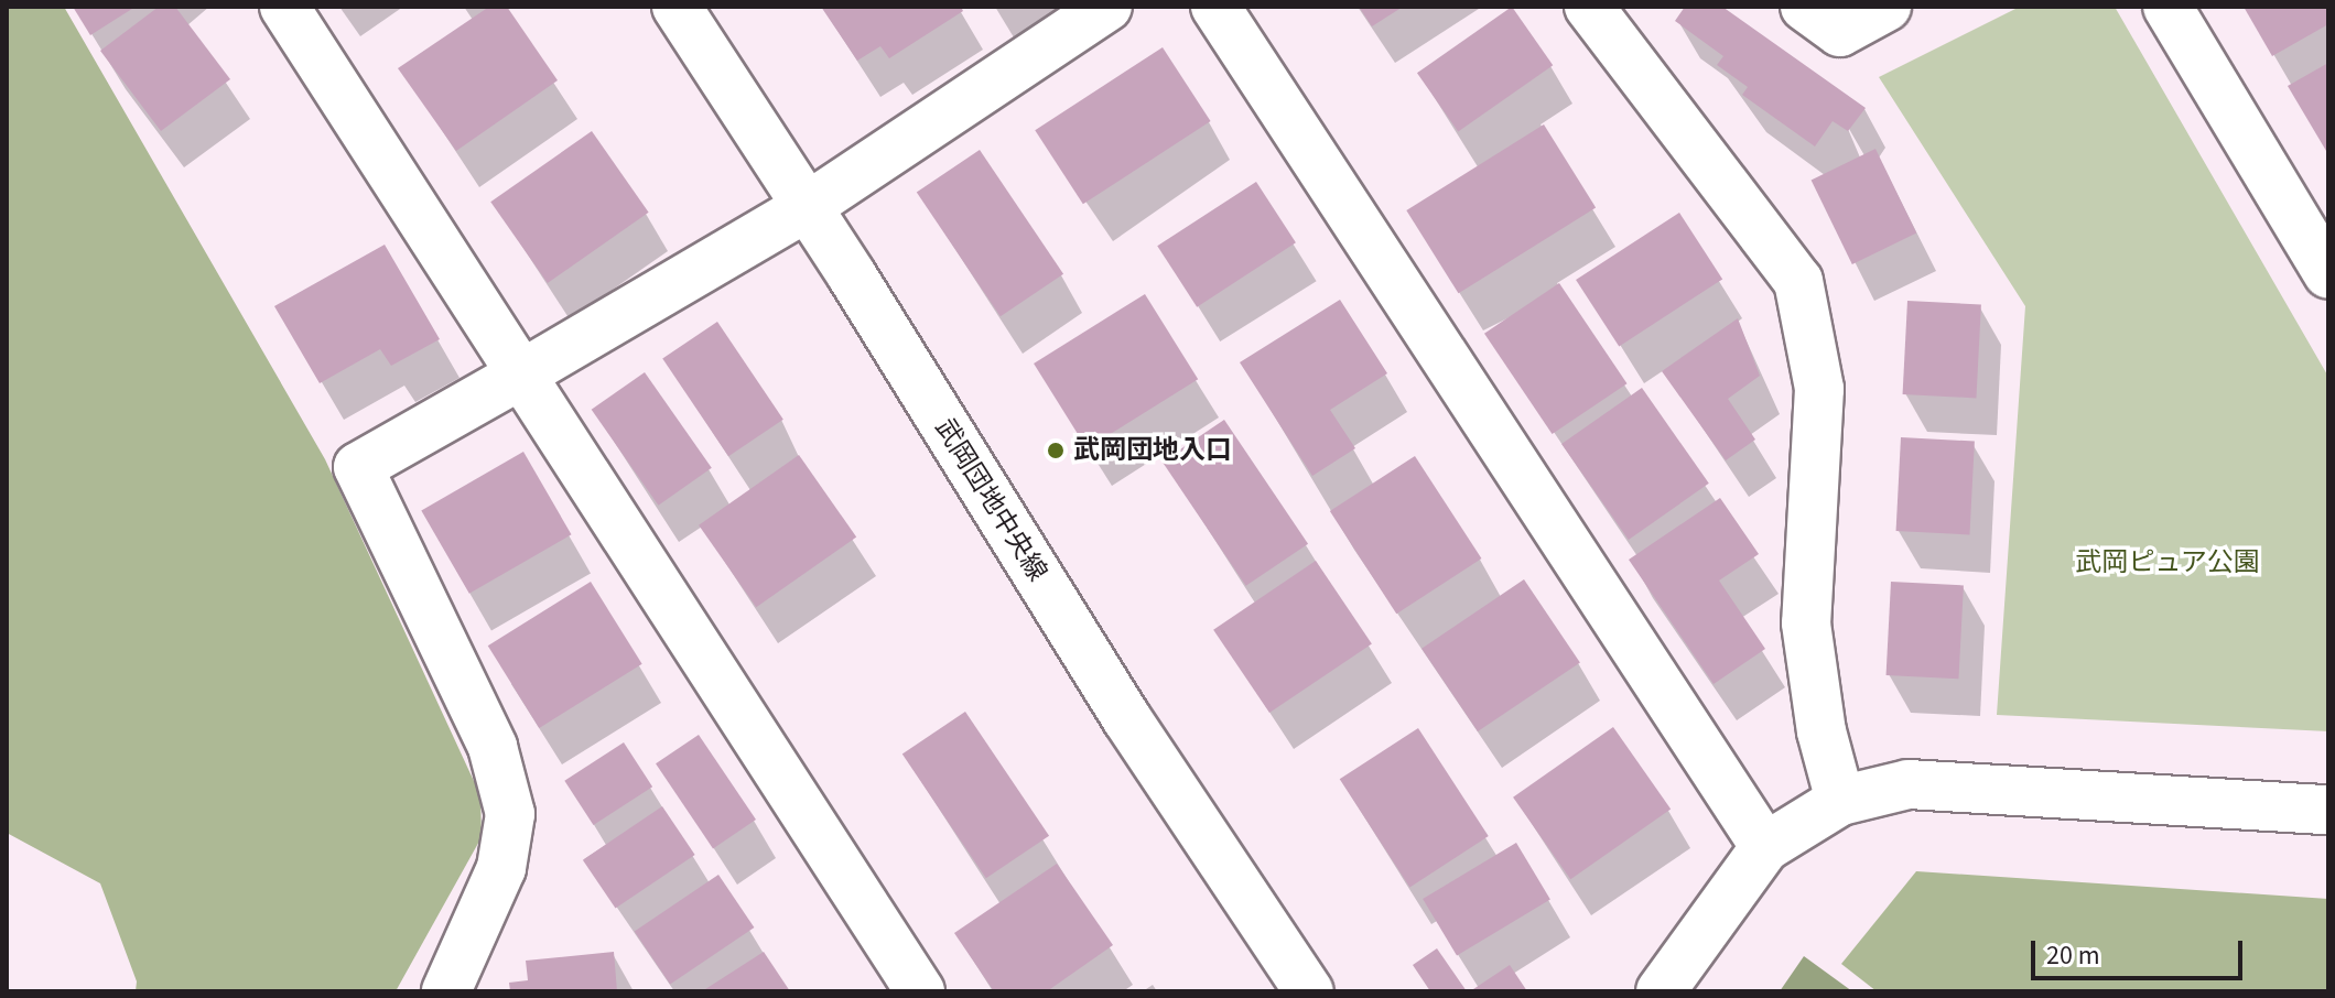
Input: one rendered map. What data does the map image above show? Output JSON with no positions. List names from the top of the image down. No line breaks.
{"streets":{"street":["武岡団地中央線"]},"parks":["武岡ピュア公園"],"places":["武岡団地入口"],"scale_bar":"20 m"}
